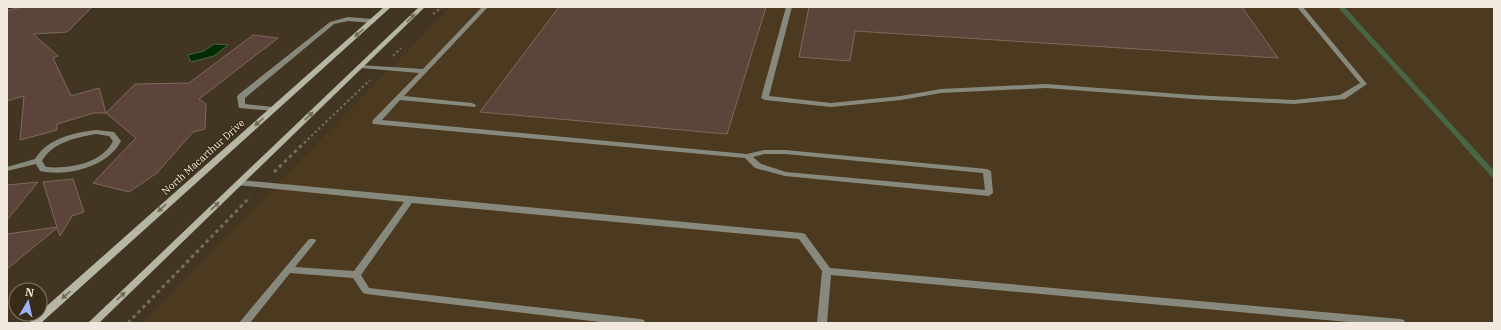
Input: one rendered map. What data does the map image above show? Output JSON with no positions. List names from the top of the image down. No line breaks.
{"streets":{"main road":["North Macarthur Drive"]},"north":"top"}
